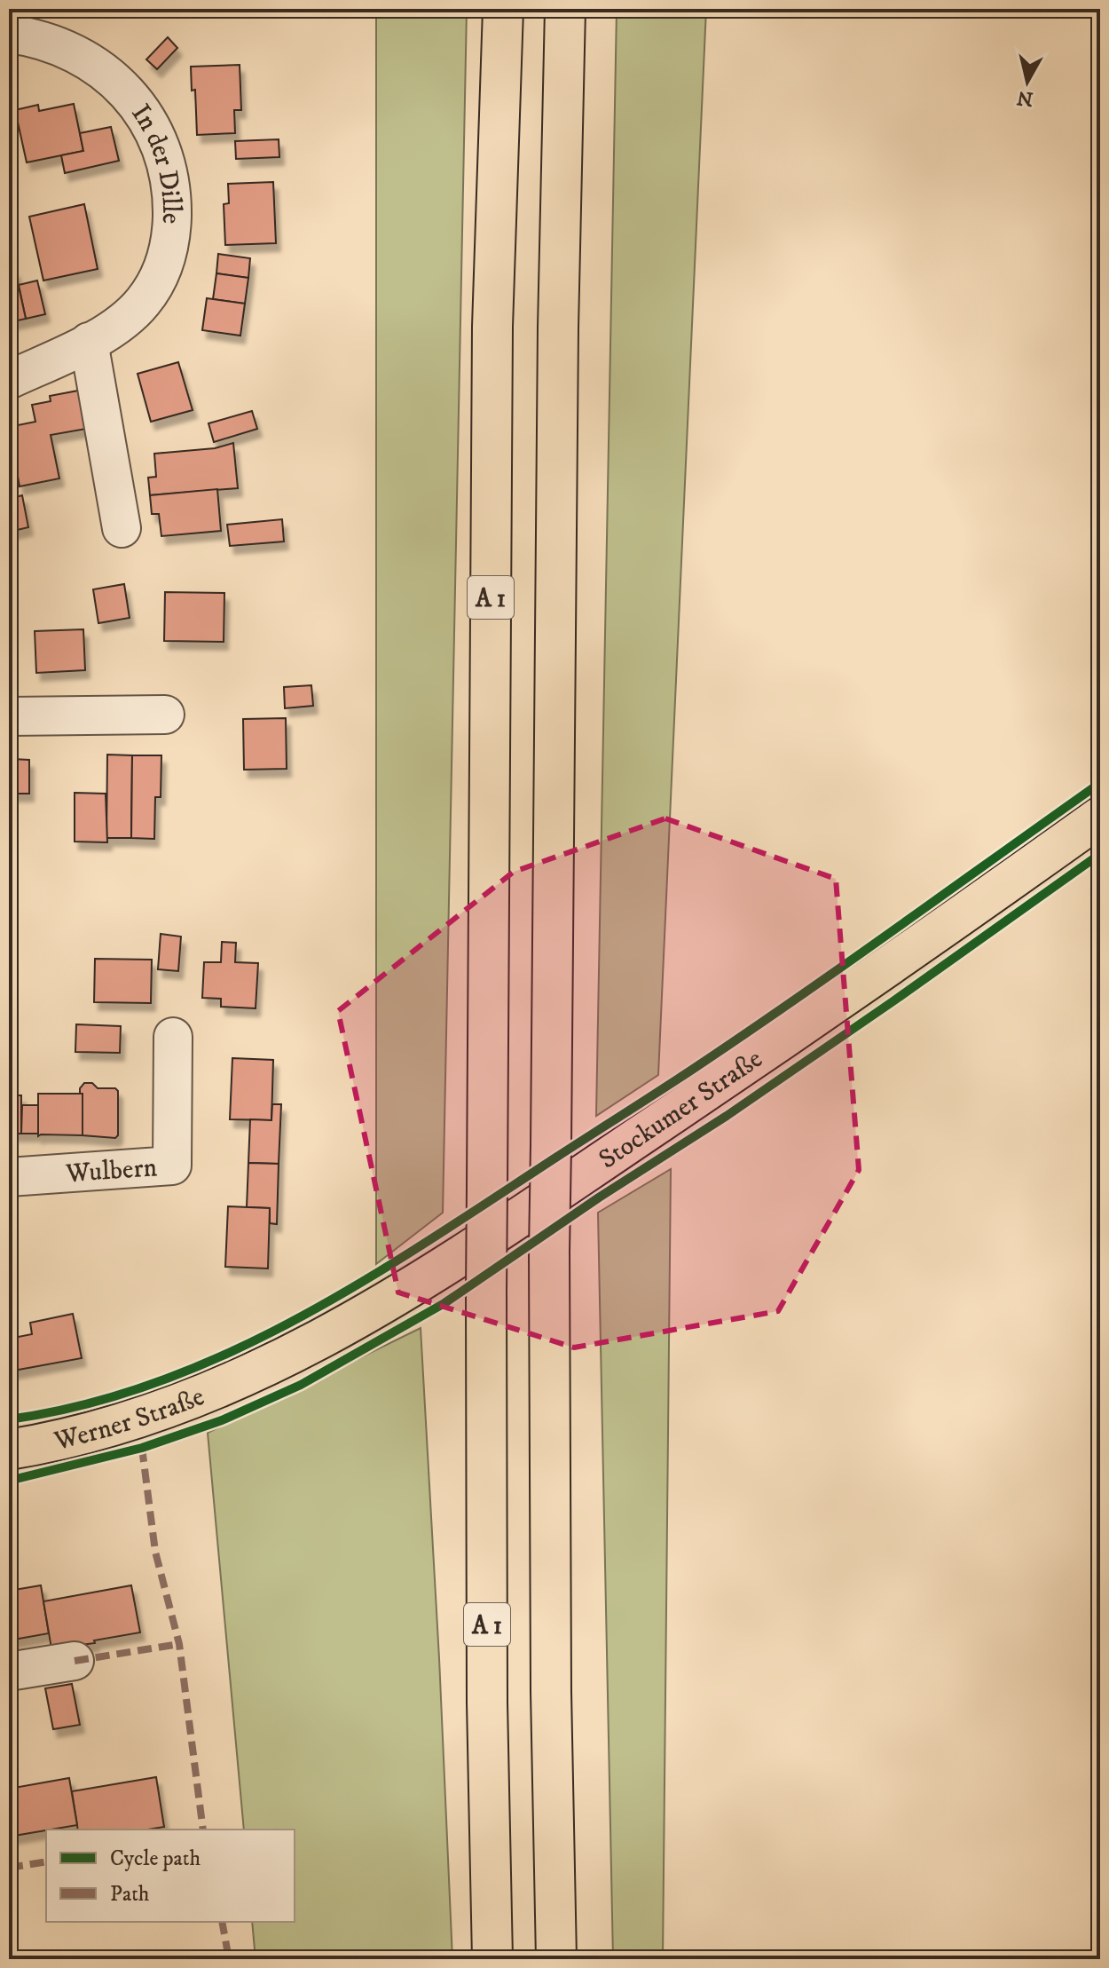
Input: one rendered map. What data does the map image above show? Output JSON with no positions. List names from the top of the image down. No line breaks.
{"streets":{"main road":["A 1","Stockumer Straße","Werner Straße"],"street":["In der Dille","Wulbern"]},"crossings":[["Stockumer Straße","Werner Straße"]],"legend":["Cycle path","Path"],"north":"bottom"}
